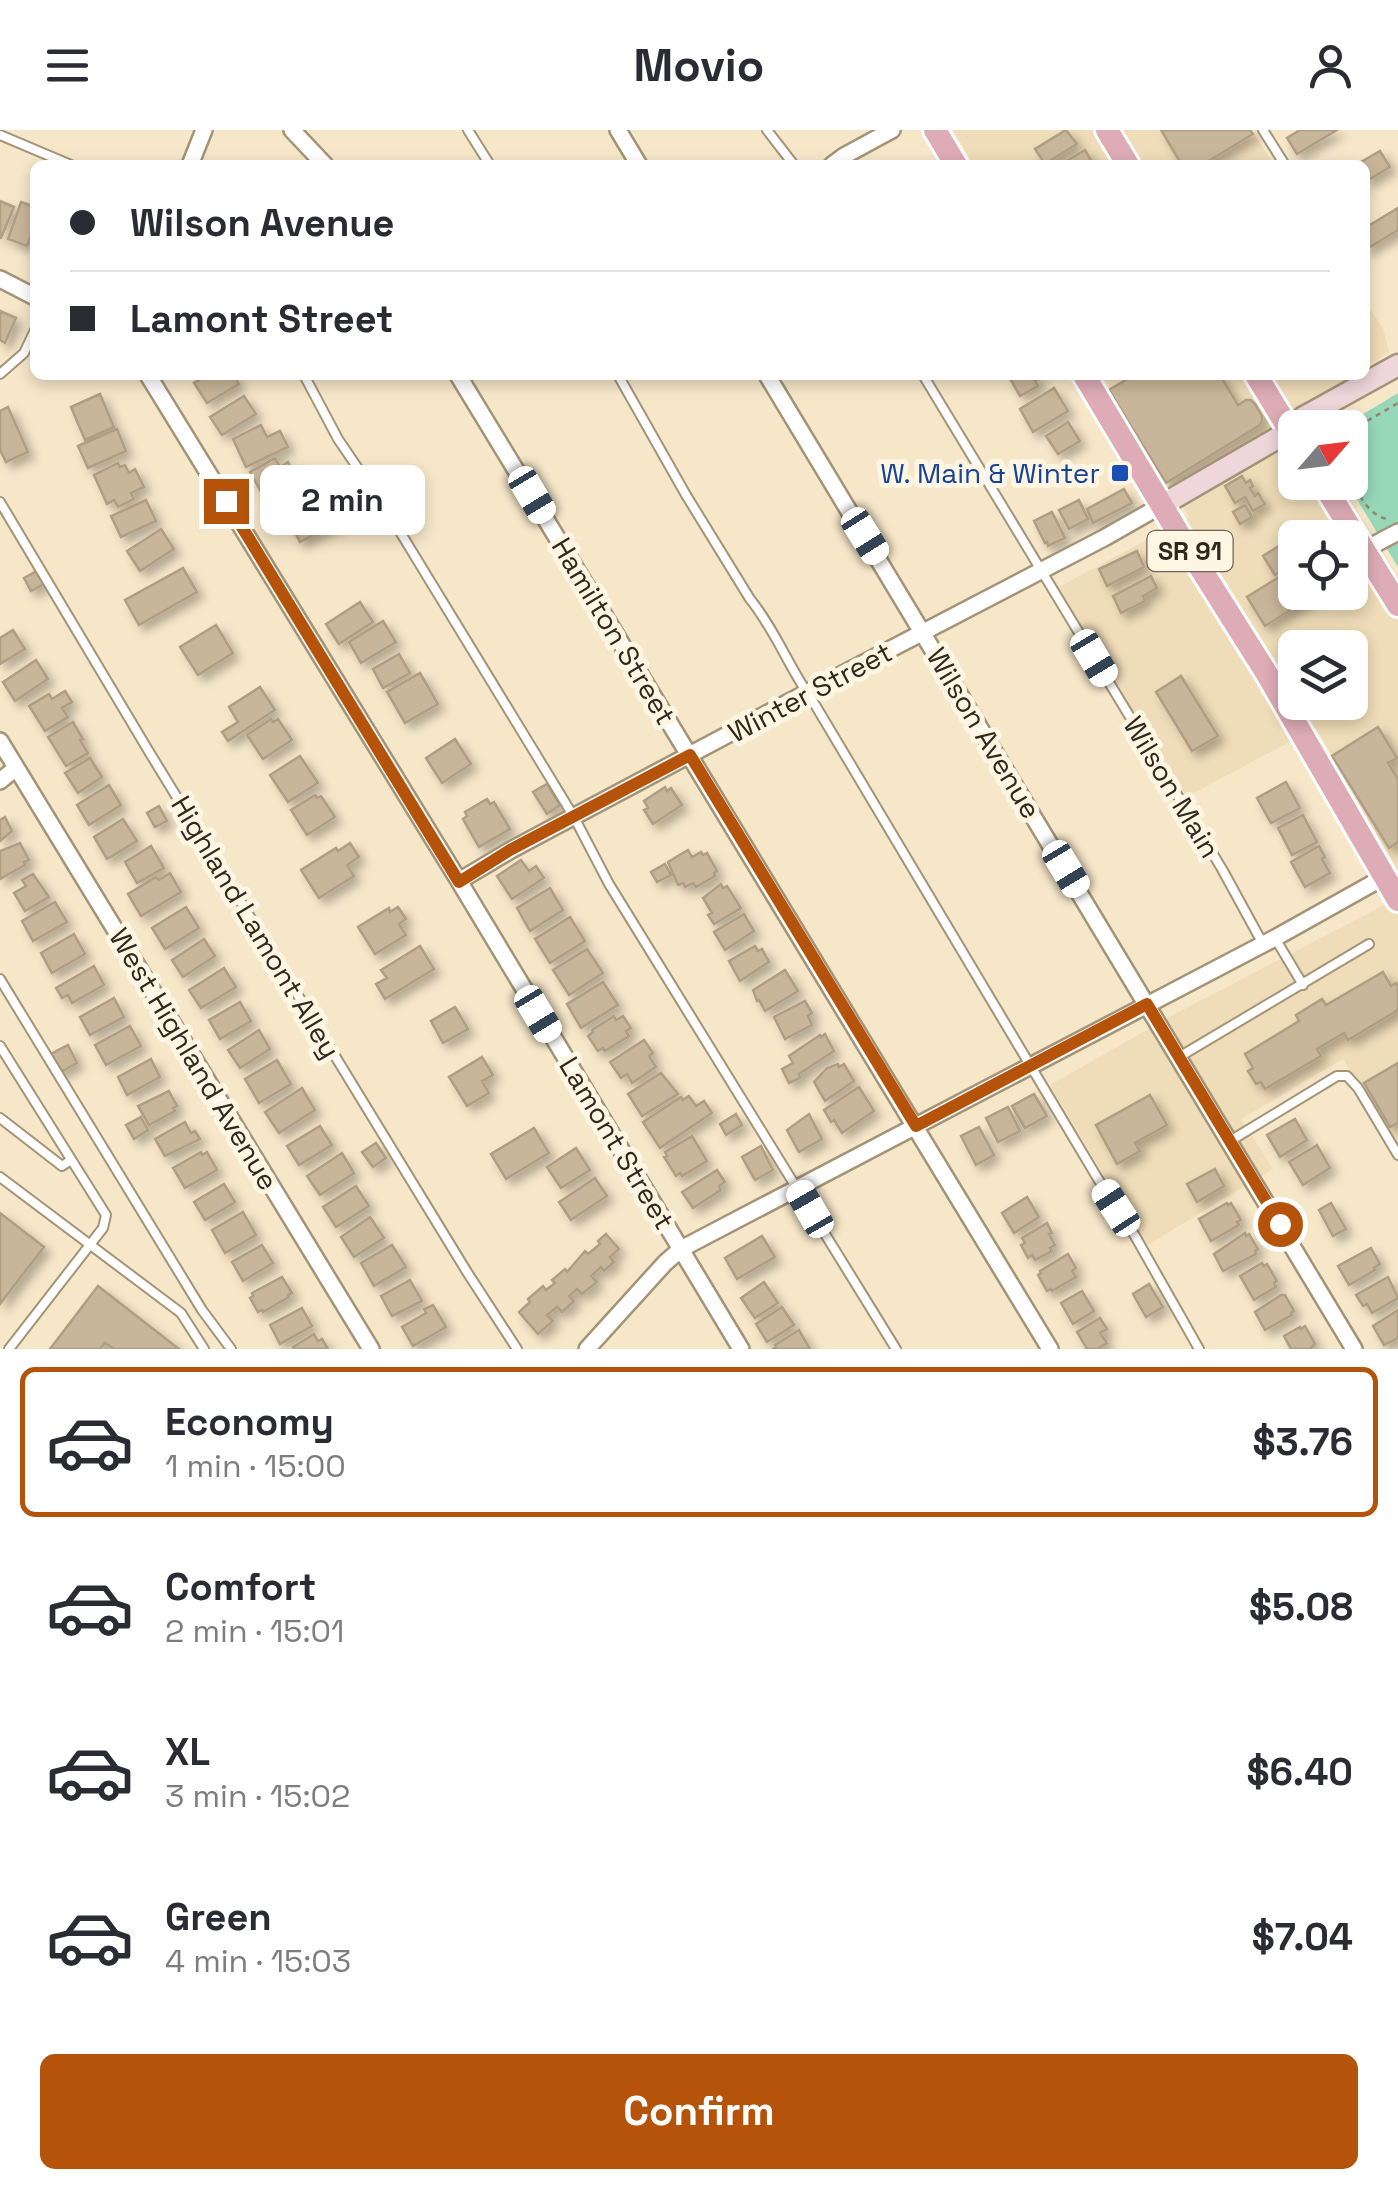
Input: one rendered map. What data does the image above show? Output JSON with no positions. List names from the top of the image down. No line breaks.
{"streets":{"main road":["SR 91"],"street":["Hamilton Street","Winter Street","Wilson Avenue","West Highland Avenue","Lamont Street"],"lane":["Wilson Main","Highland Lamont Alley"]},"crossings":[["SR 91","Winter Street"],["Hamilton Street","Winter Street"],["Winter Street","Wilson Avenue"],["Winter Street","Wilson Main"],["Winter Street","Lamont Street"]],"places":{"transit":["W. Main & Winter"]},"north":"top right","page":{"header":"Movio","banner":["Wilson Avenue","Lamont Street"],"bubble":"2 min","list":[{"name":"Economy","note":"1 min · 15:00","value":"$3.76"},{"name":"Comfort","note":"2 min · 15:01","value":"$5.08"},{"name":"XL","note":"3 min · 15:02","value":"$6.40"},{"name":"Green","note":"4 min · 15:03","value":"$7.04"}],"buttons":"Confirm"}}
